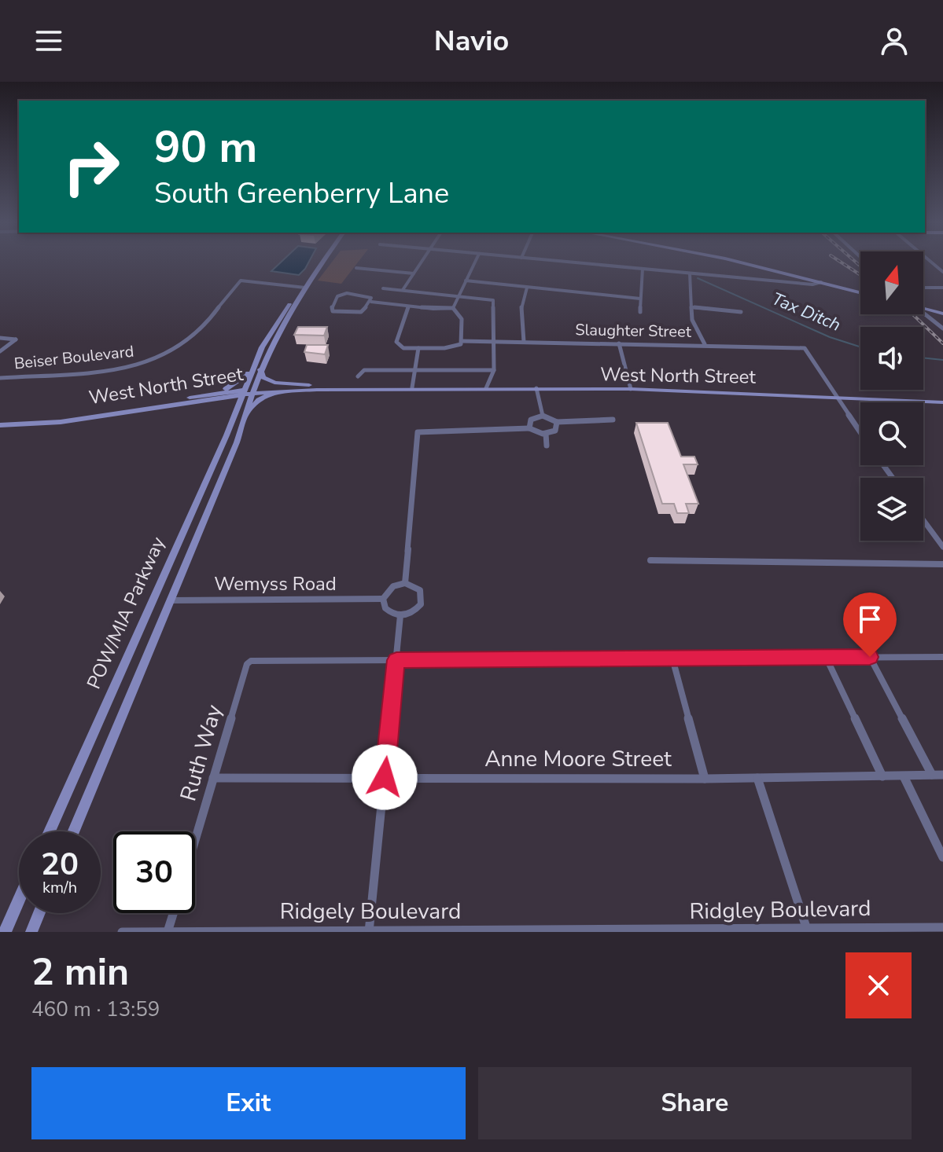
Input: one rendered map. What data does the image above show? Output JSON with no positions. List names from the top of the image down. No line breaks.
{"streets":{"main road":["West North Street","POW/MIA Parkway"],"street":["Slaughter Street","Beiser Boulevard","Wemyss Road","Ruth Way","Anne Moore Street","Ridgley Boulevard","Ridgely Boulevard"]},"crossings":[["Slaughter Street","West North Street"],["West North Street","POW/MIA Parkway"],["Wemyss Road","POW/MIA Parkway"],["Ruth Way","Anne Moore Street"],["Ridgley Boulevard","Ridgely Boulevard"]],"water":["Tax Ditch"],"north":"top","page":{"header":"Navio","turn":["90 m","South Greenberry Lane"],"speed":"20 km/h","limit":"30","heading":["2 min","460 m · 13:59"],"buttons":["Exit","Share"]}}
